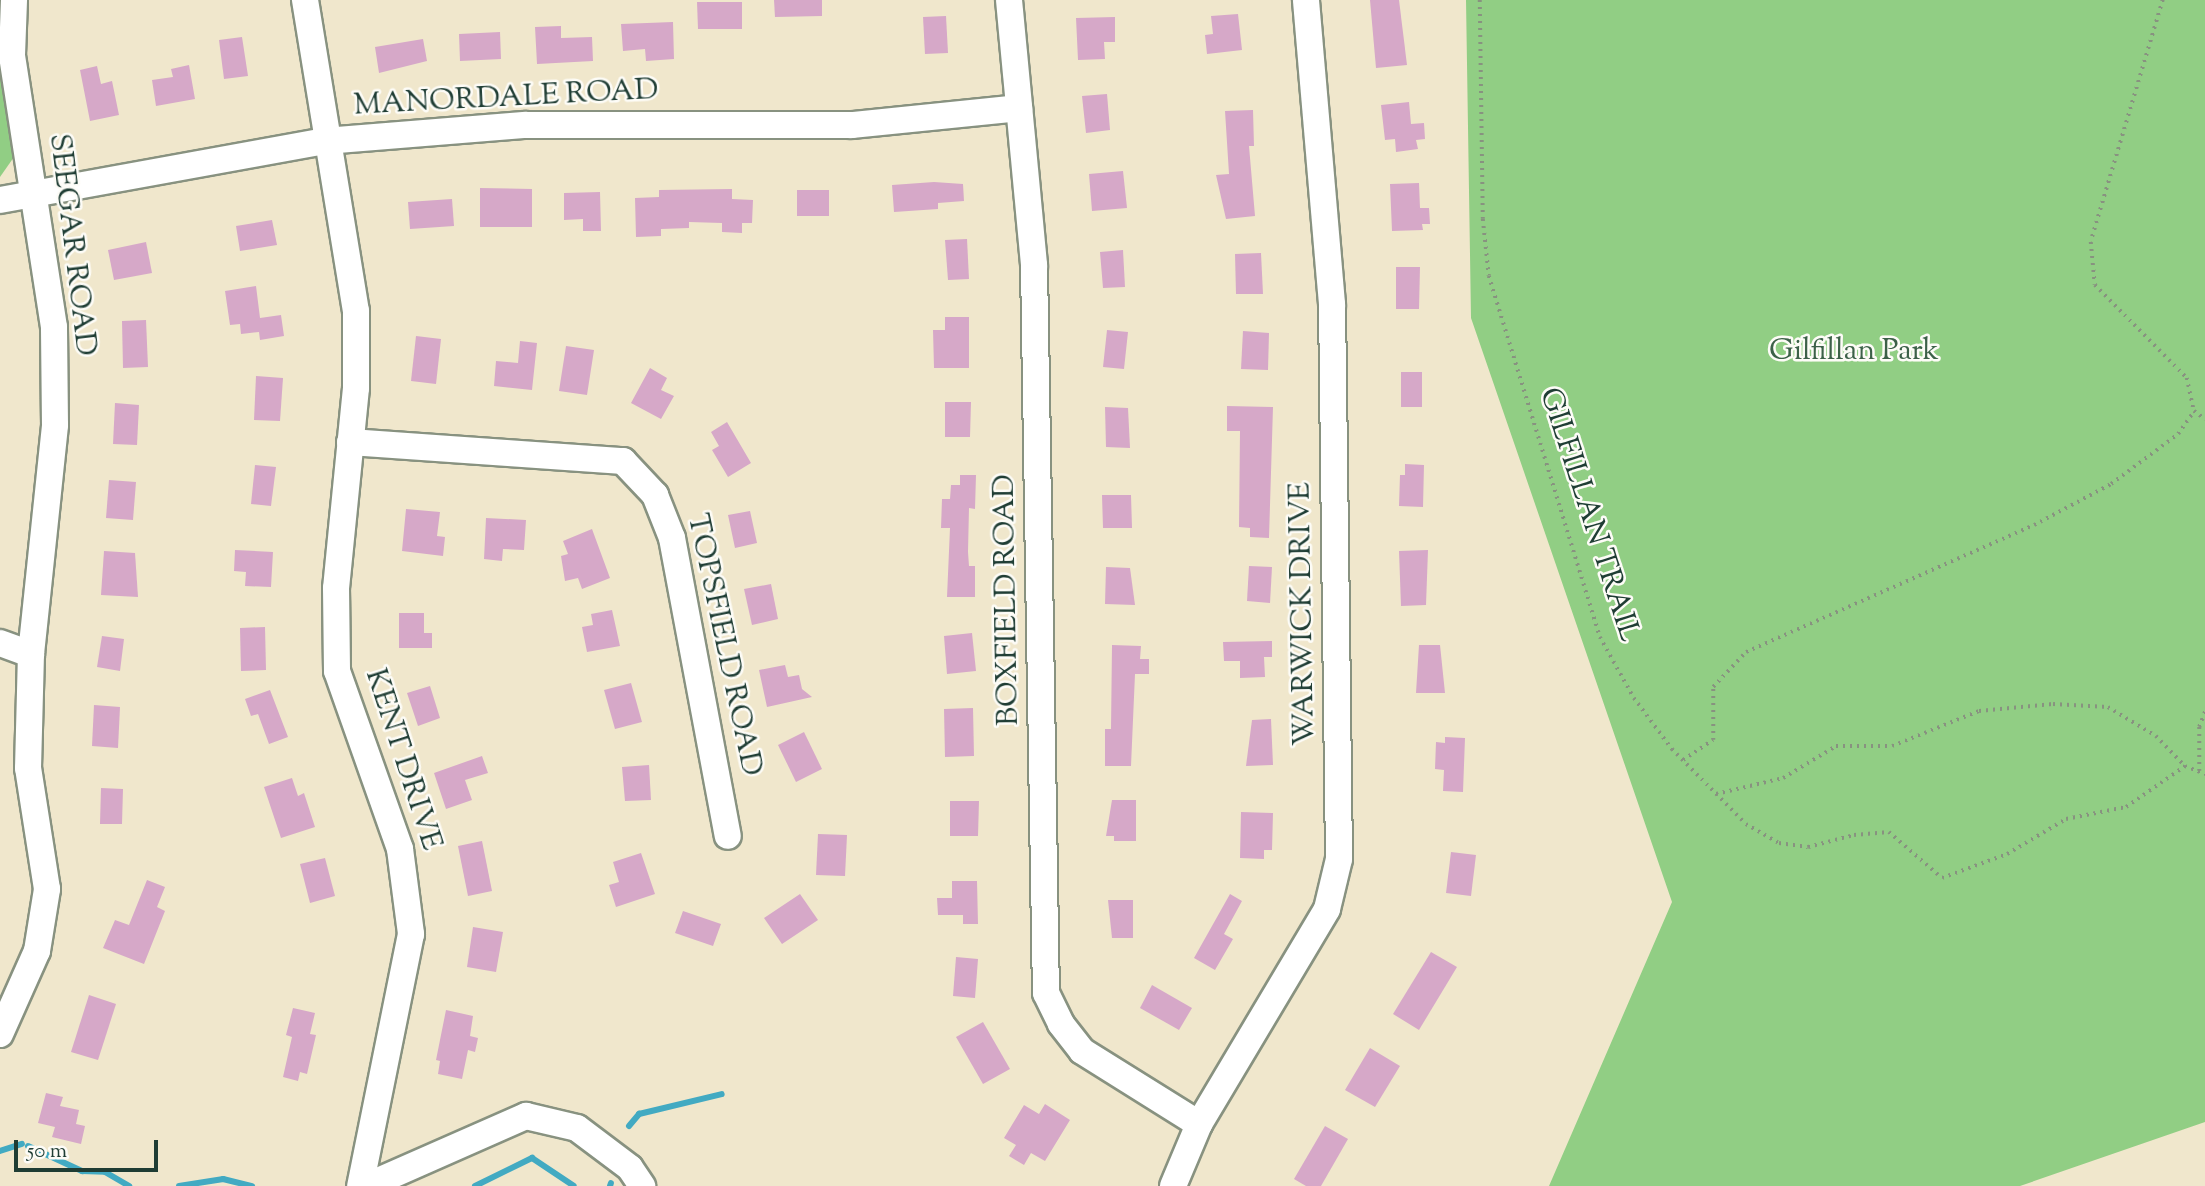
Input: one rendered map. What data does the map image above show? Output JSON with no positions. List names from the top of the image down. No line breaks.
{"streets":{"street":["MANORDALE ROAD","SEEGAR ROAD","BOXFIELD ROAD","WARWICK DRIVE","TOPSFIELD ROAD","KENT DRIVE"],"path":["GILFILLAN TRAIL"]},"crossings":[["MANORDALE ROAD","SEEGAR ROAD"],["MANORDALE ROAD","BOXFIELD ROAD"],["MANORDALE ROAD","KENT DRIVE"],["BOXFIELD ROAD","WARWICK DRIVE"],["TOPSFIELD ROAD","KENT DRIVE"]],"parks":["Gilfillan Park"],"scale_bar":"50 m"}
